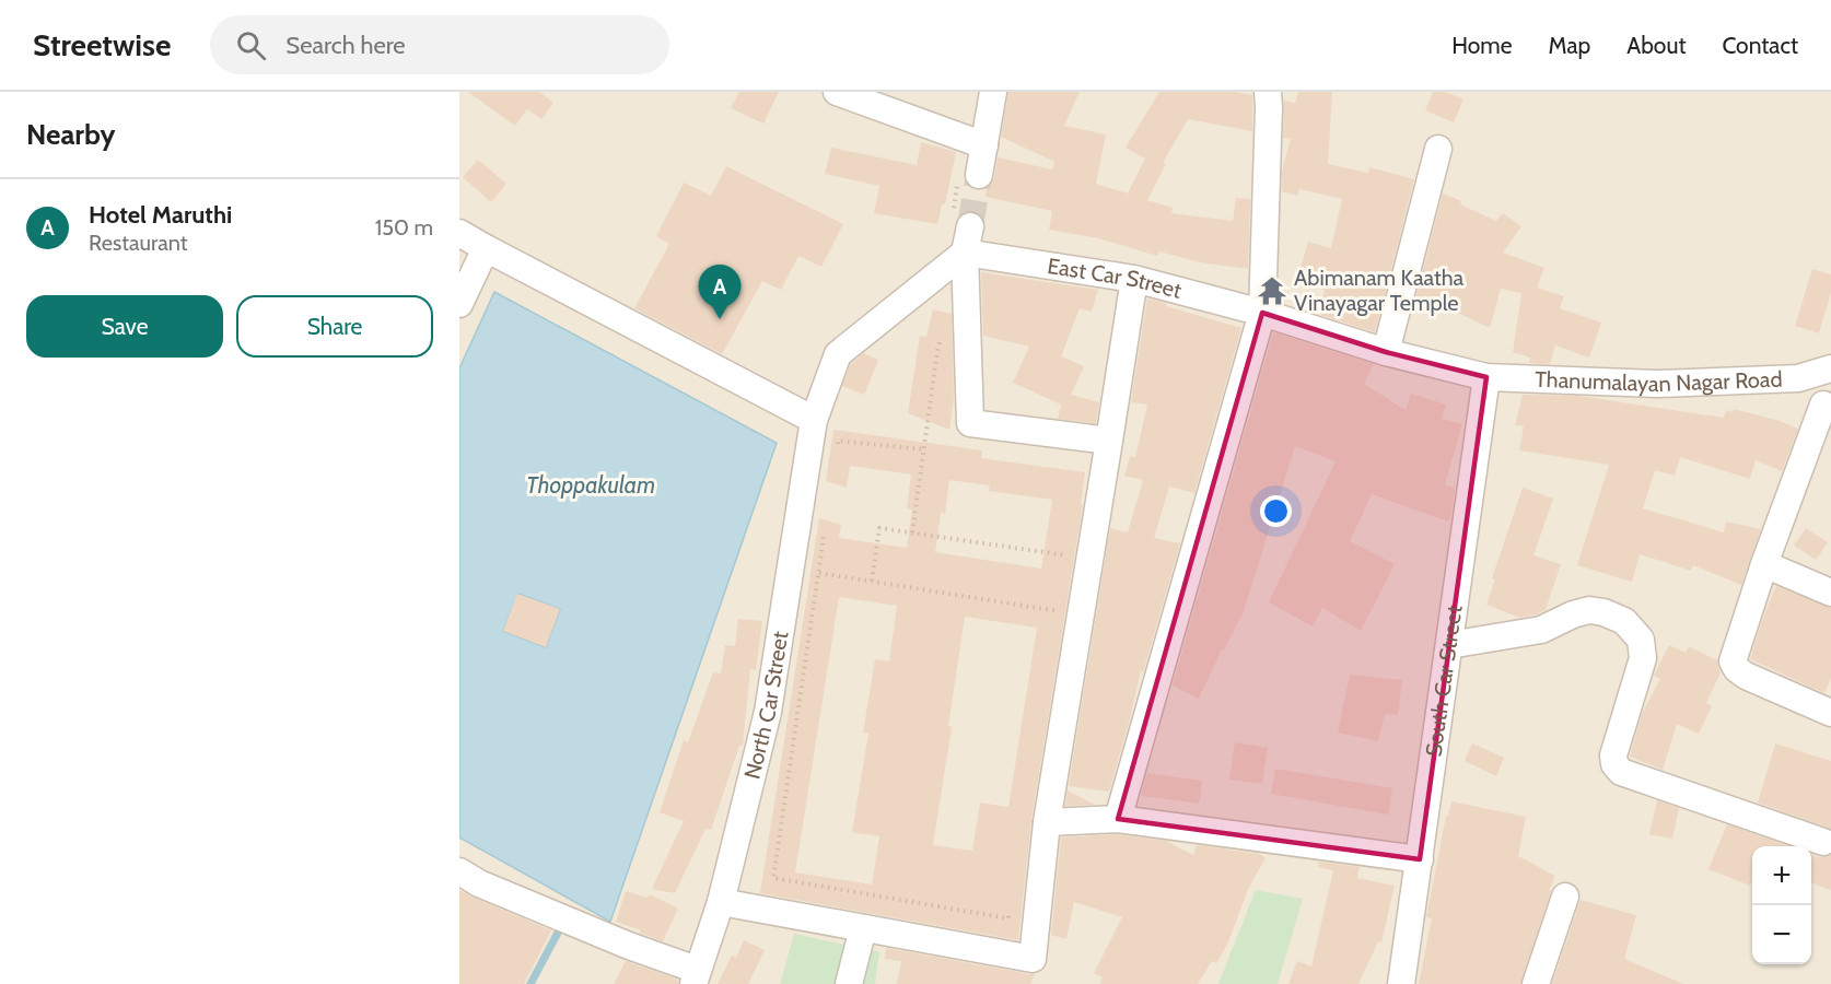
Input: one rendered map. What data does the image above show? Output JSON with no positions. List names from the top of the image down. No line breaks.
{"streets":{"street":["East Car Street","Thanumalayan Nagar Road","South Car Street","North Car Street"]},"crossings":[["East Car Street","Thanumalayan Nagar Road"],["East Car Street","South Car Street"],["Thanumalayan Nagar Road","South Car Street"]],"water":["Thoppakulam"],"places":{"temple":["Abimanam Kaatha Vinayagar Temple"]},"page":{"header":"Streetwise","search":"Search here","nav":["Home","Map","About","Contact"],"heading":"Nearby","list":[{"mark":"A","name":"Hotel Maruthi","note":"Restaurant","value":"150 m"}],"pins":"A","buttons":["Save","Share"],"map_buttons":["+","−"]}}
